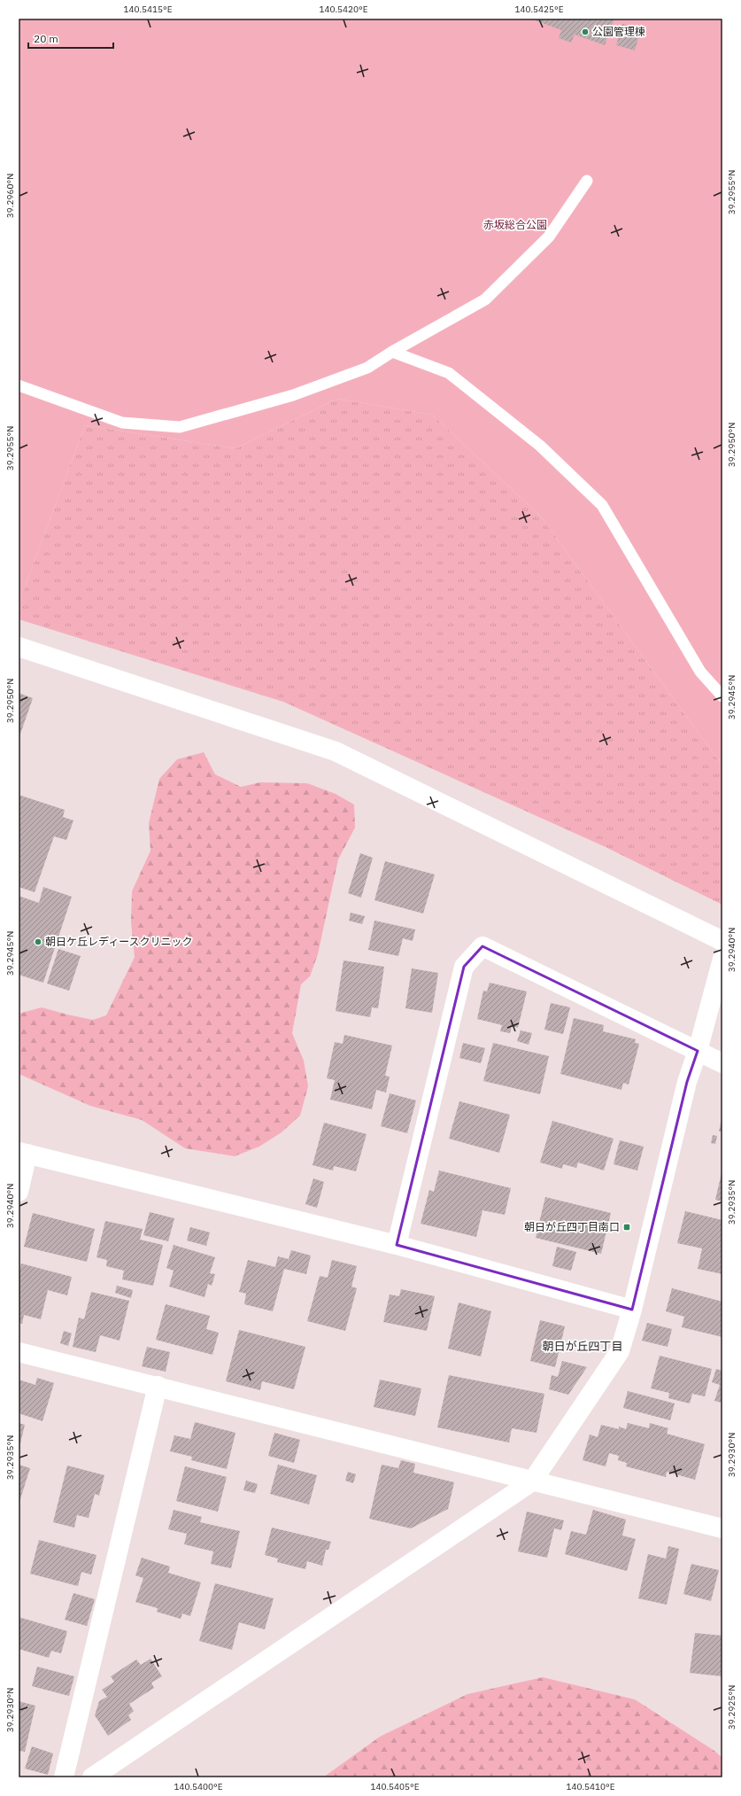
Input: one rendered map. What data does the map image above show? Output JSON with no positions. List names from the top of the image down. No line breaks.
{"districts":["朝日が丘四丁目"],"parks":["赤坂総合公園"],"places":{"other":["公園管理棟","朝日ケ丘レディースクリニック"],"transit":["朝日が丘四丁目南口"]},"scale_bar":"20 m","coordinates":["140.5415°E","140.5420°E","140.5425°E","39.2955°N","39.2960°N","39.2950°N","39.2945°N","39.2940°N","39.2935°N","39.2930°N","39.2925°N","140.5400°E","140.5405°E","140.5410°E"]}
